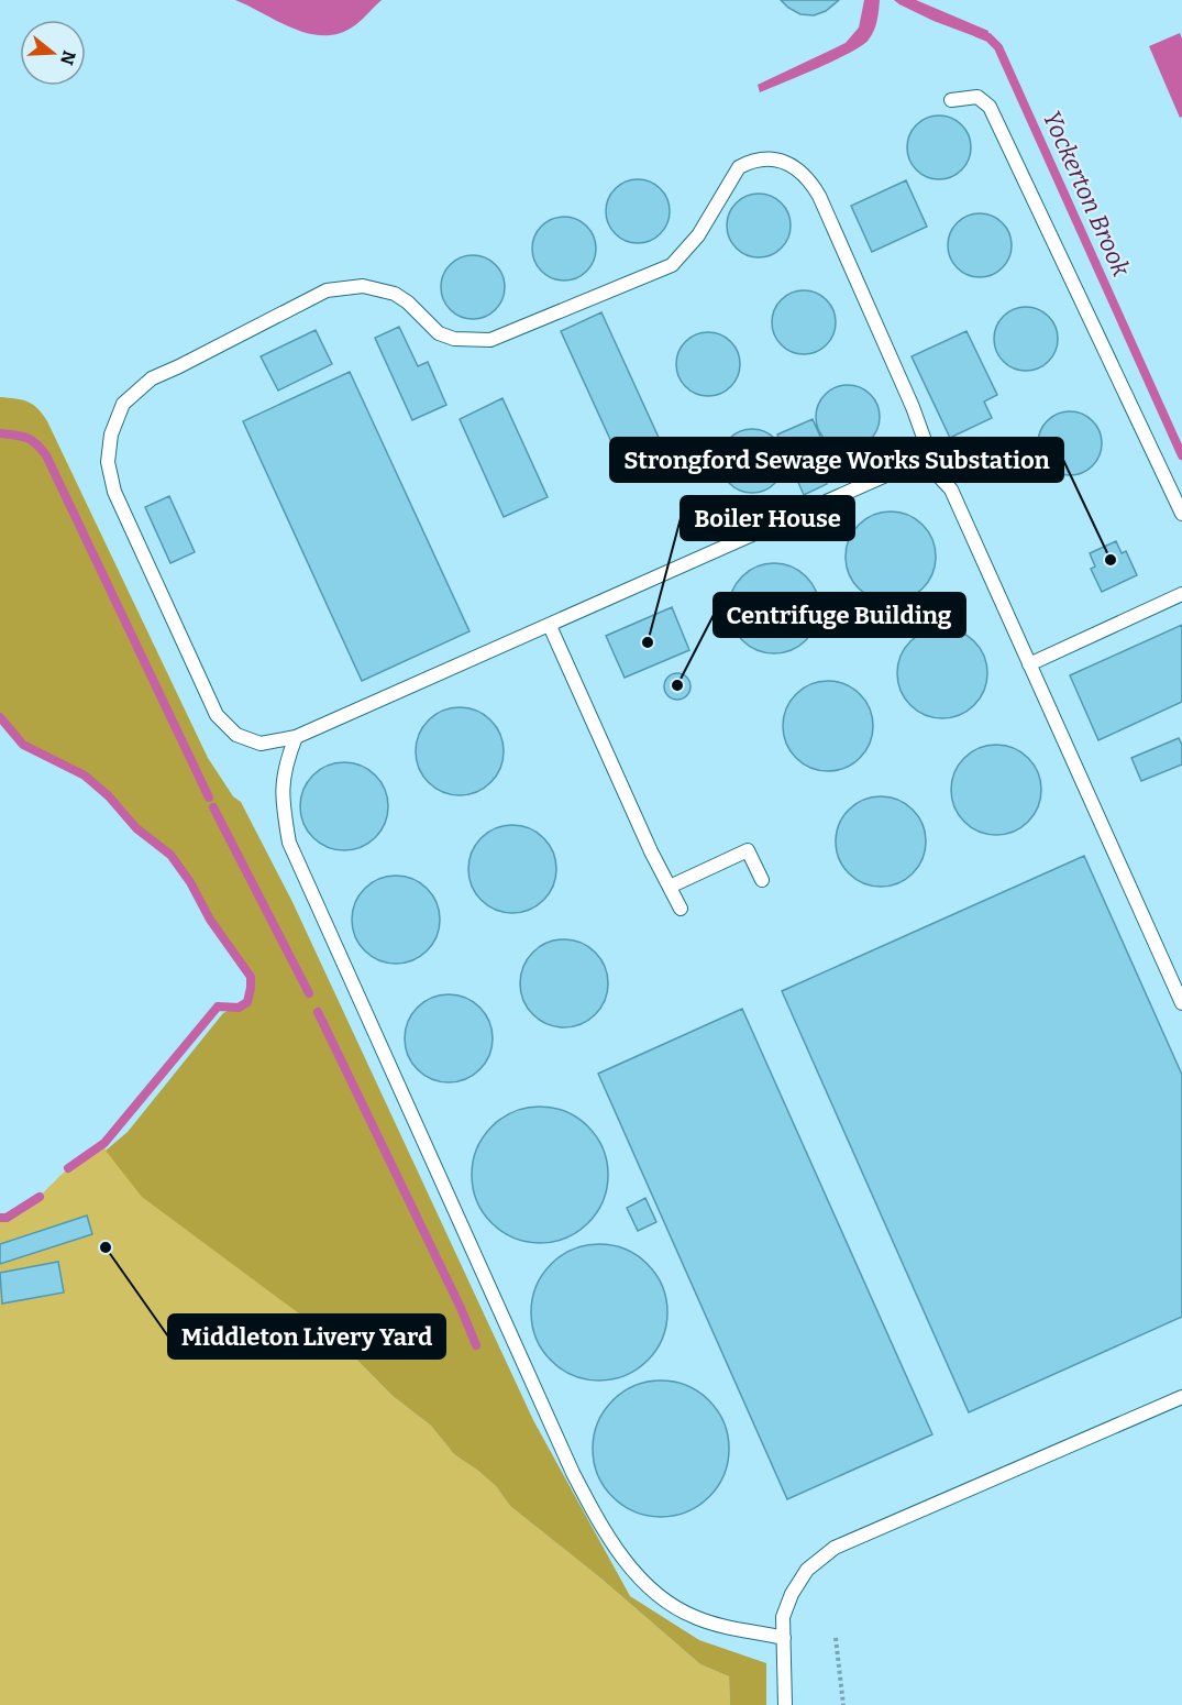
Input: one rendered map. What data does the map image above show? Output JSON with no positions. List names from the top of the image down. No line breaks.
{"water":["Yockerton Brook"],"places":["Strongford Sewage Works Substation","Boiler House","Centrifuge Building","Middleton Livery Yard"],"north":"right"}
